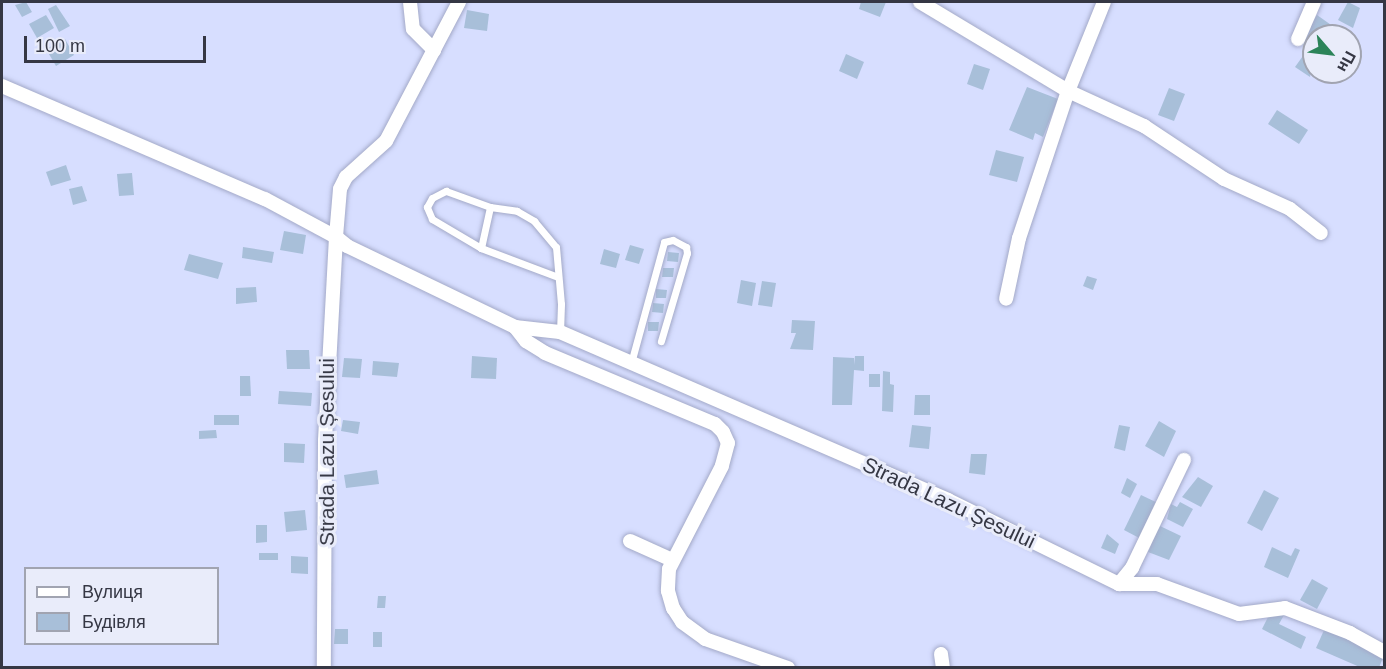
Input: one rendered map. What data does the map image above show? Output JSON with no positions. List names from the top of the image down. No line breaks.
{"streets":{"street":["Strada Lazu Șesului"]},"legend":["Вулиця","Будівля"],"scale_bar":"100 m","north":"bottom right"}
